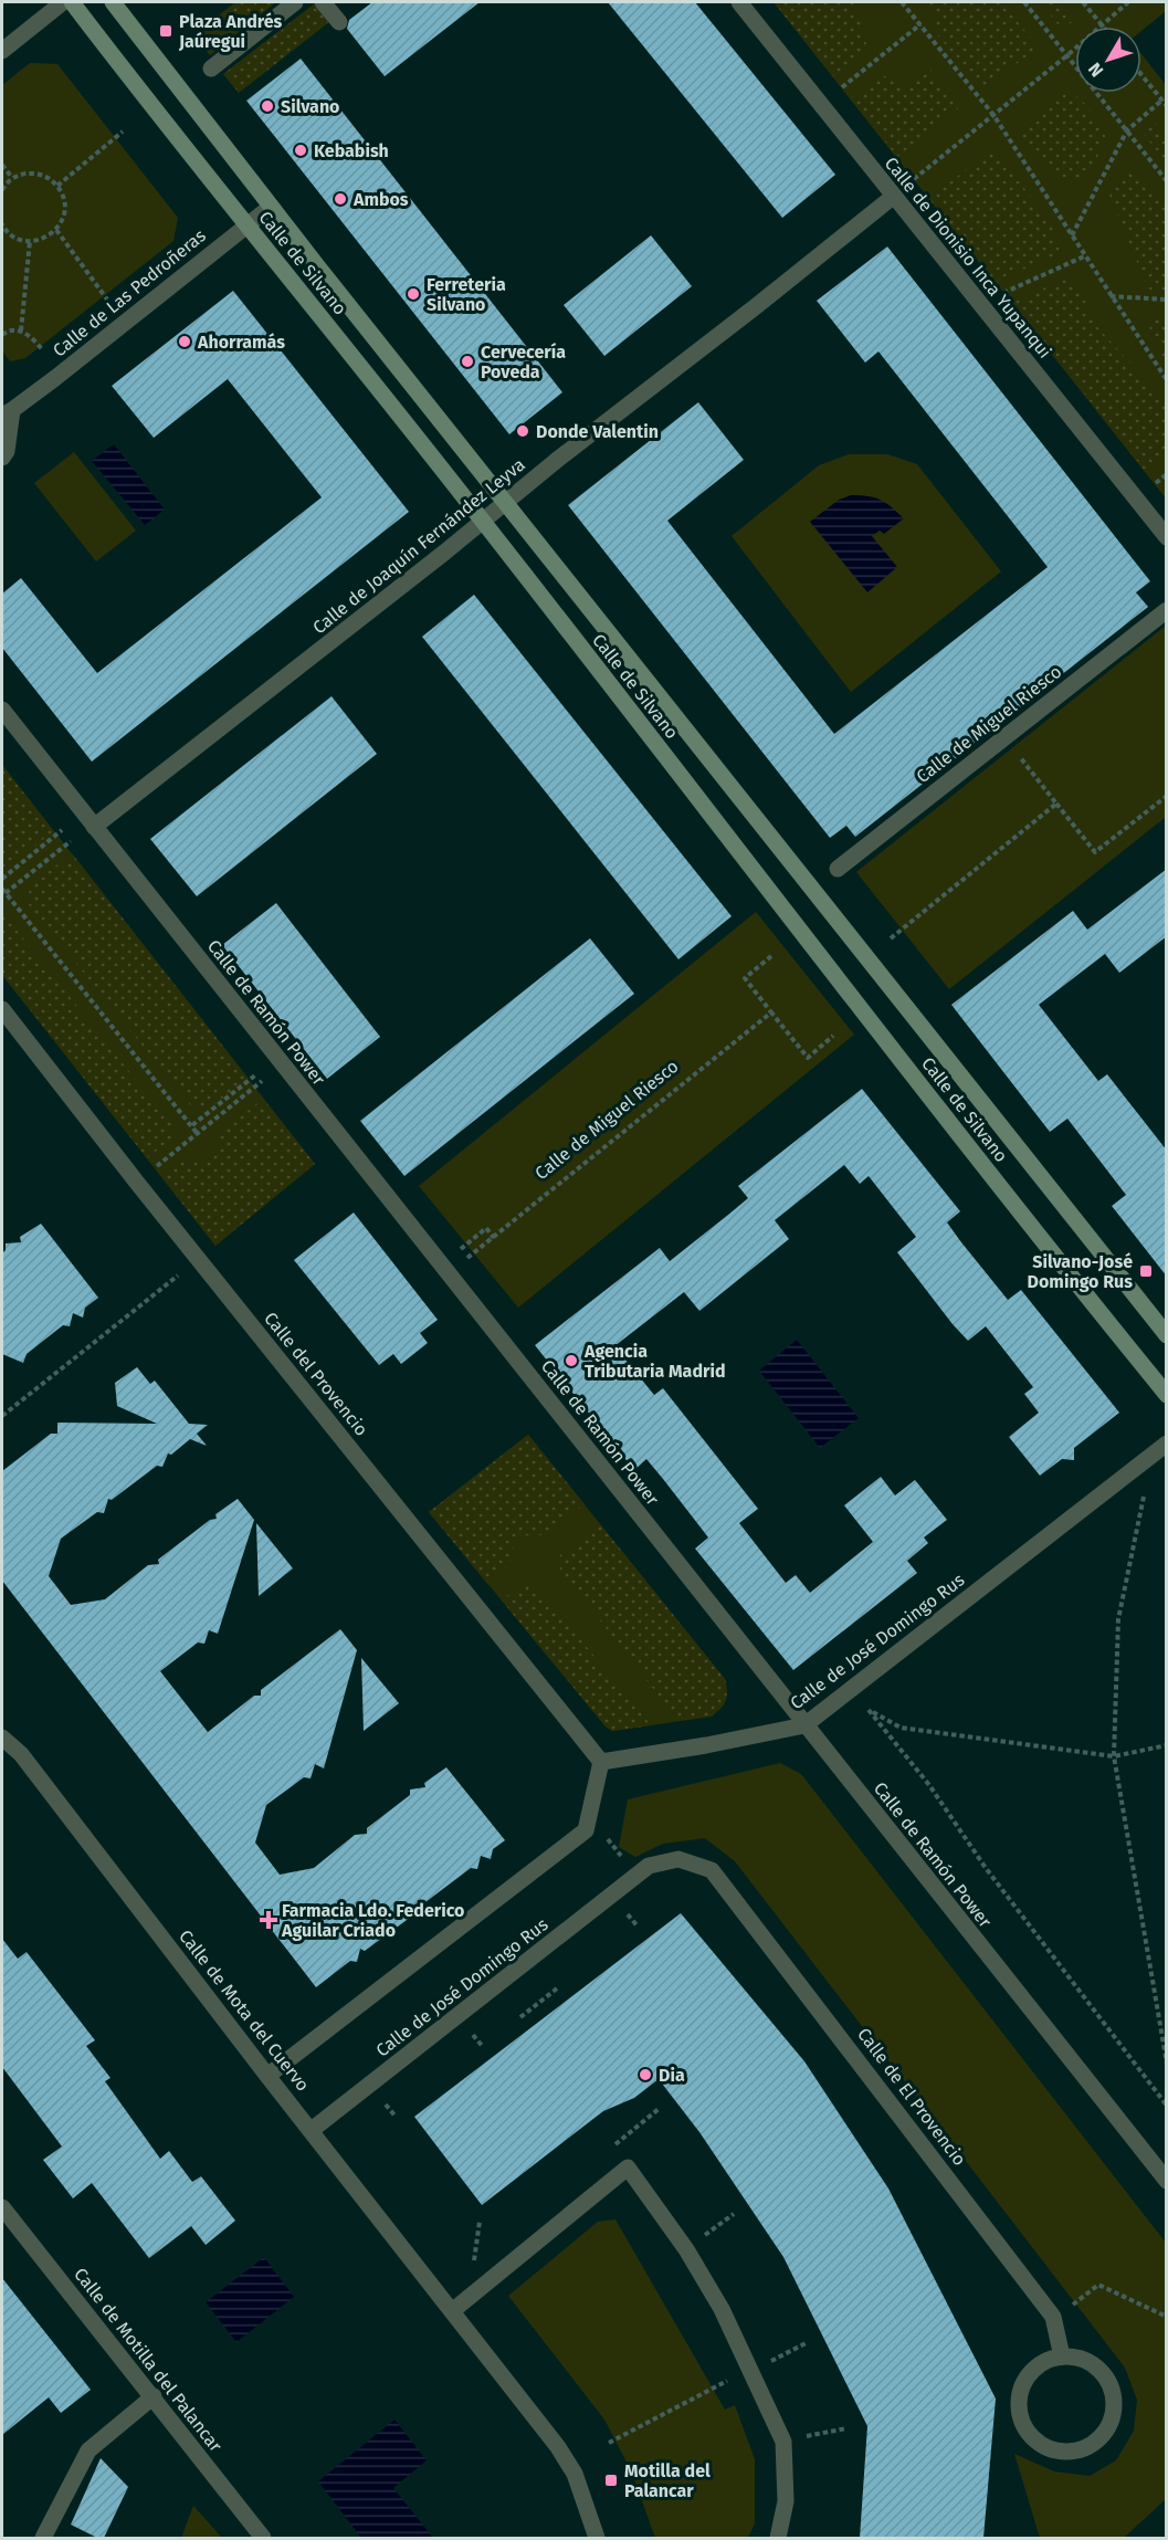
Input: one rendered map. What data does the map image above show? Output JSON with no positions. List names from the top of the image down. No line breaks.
{"streets":{"street":["Calle de Dionisio Inca Yupanqui","Calle de Silvano","Calle de Las Pedroñeras","Calle de Joaquín Fernández Leyva","Calle de Miguel Riesco","Calle de Ramón Power","Calle del Provencio","Calle de José Domingo Rus","Calle de Mota del Cuervo","Calle de El Provencio","Calle de Motilla del Palancar"]},"crossings":[["Calle de Dionisio Inca Yupanqui","Calle de Joaquín Fernández Leyva"],["Calle de Silvano","Calle de Las Pedroñeras"],["Calle de Silvano","Calle de Joaquín Fernández Leyva"],["Calle de Joaquín Fernández Leyva","Calle de Ramón Power"],["Calle de Ramón Power","Calle de José Domingo Rus"],["Calle del Provencio","Calle de José Domingo Rus"],["Calle de José Domingo Rus","Calle de Mota del Cuervo"],["Calle de José Domingo Rus","Calle de El Provencio"]],"places":{"transit":["Plaza Andrés Jaúregui","Silvano-José Domingo Rus","Motilla del Palancar"],"other":["Silvano","Kebabish","Ambos","Ferreteria Silvano","Ahorramás","Cervecería Poveda","Donde Valentin","Agencia Tributaria Madrid","Dia"],"health":["Farmacia Ldo. Federico Aguilar Criado"]},"north":"bottom left"}
